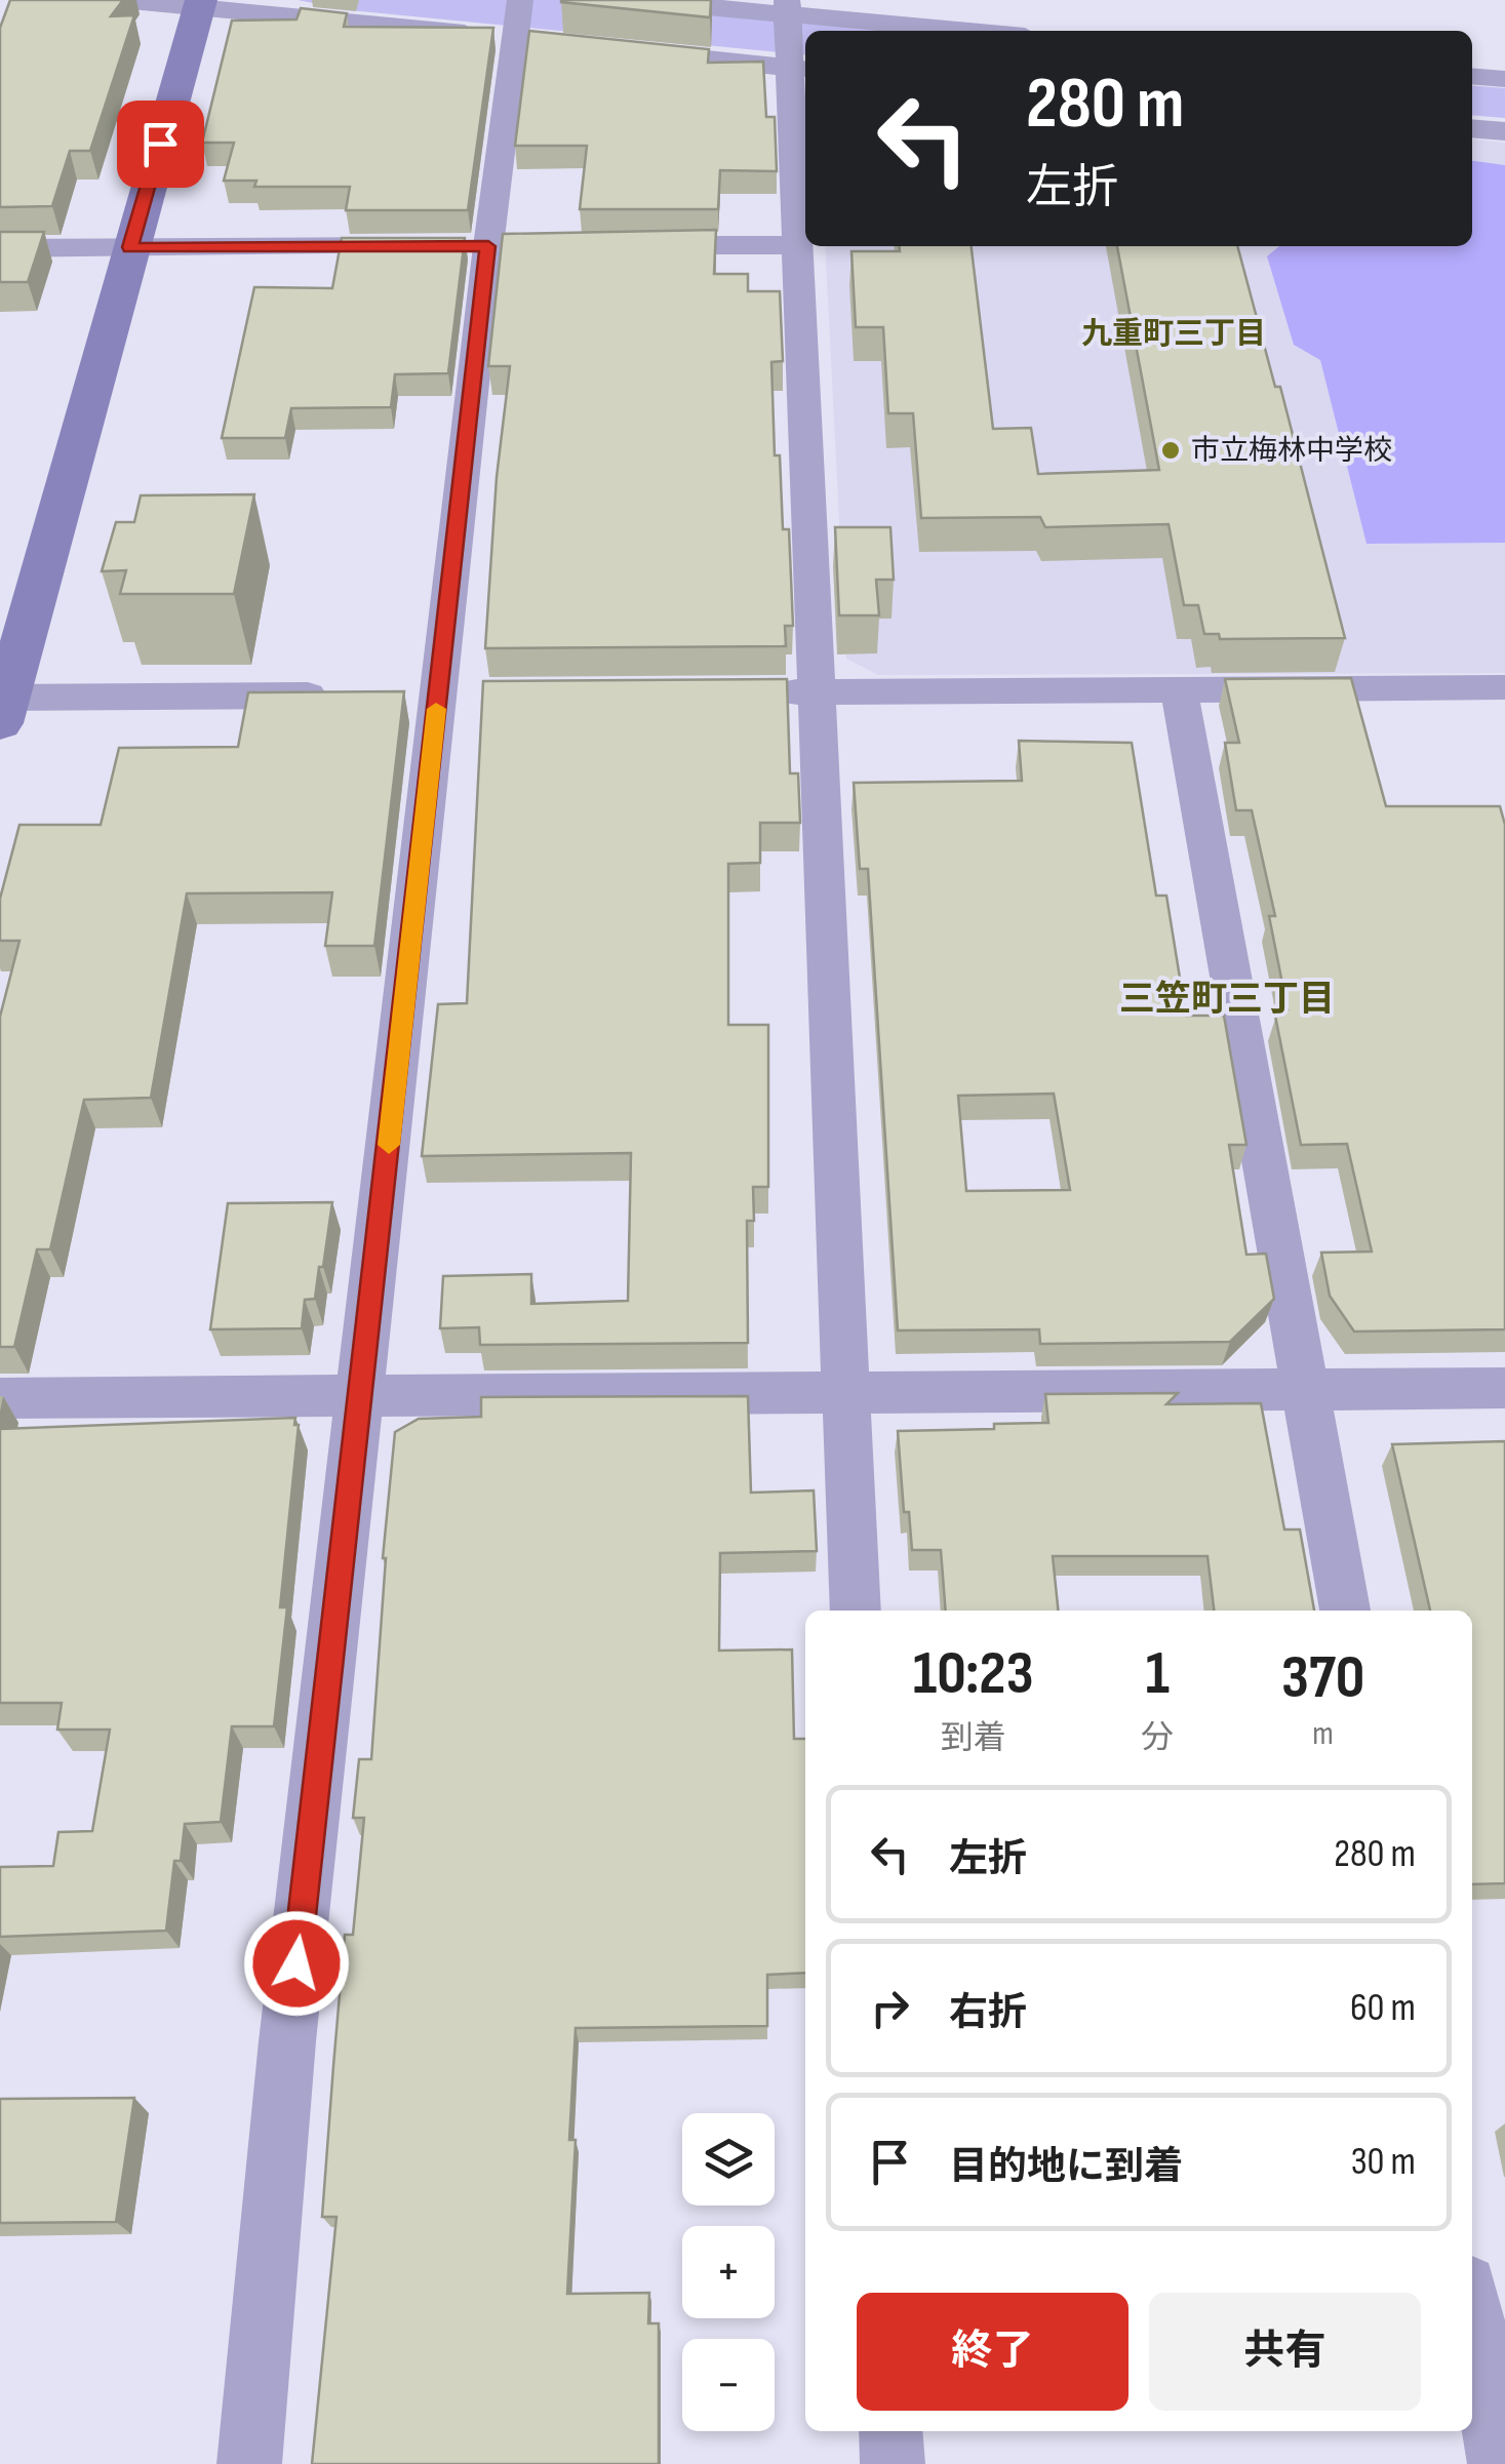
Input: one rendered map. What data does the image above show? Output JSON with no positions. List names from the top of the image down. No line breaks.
{"districts":["九重町三丁目","三笠町三丁目"],"places":["市立梅林中学校"],"page":{"turn":["280 m","左折"],"eta":["10:23","到着","1","分","370","m"],"list":[{"name":"左折","value":"280 m"},{"name":"右折","value":"60 m"},{"name":"目的地に到着","value":"30 m"}],"map_buttons":["+","−"],"buttons":["終了","共有"]}}
